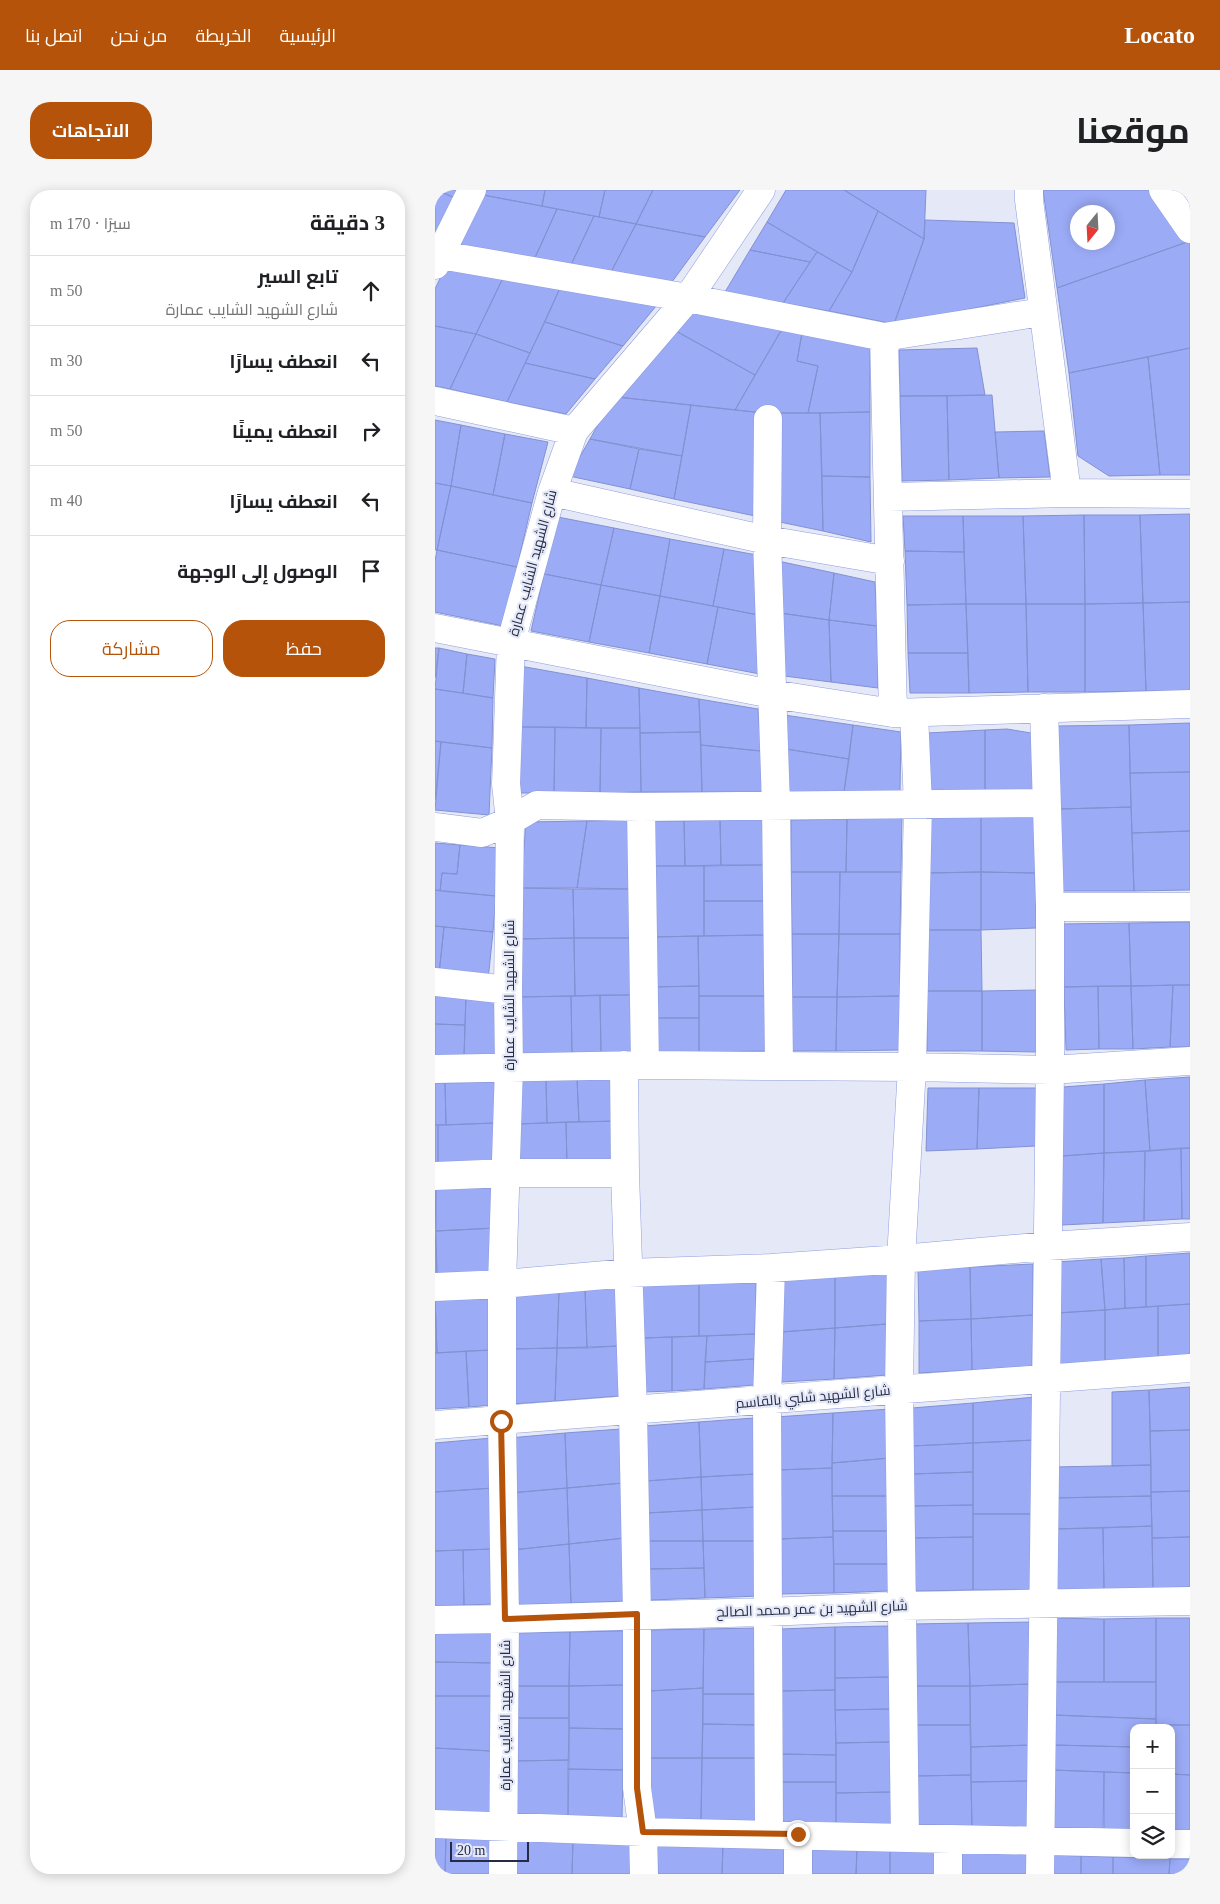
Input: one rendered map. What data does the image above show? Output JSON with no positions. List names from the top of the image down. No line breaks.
{"streets":{"street":["شارع الشهيد الشايب عمارة","شارع الشهيد شلبي بالقاسم","شارع الشهيد بن عمر محمد الصالح"]},"crossings":[["شارع الشهيد الشايب عمارة","شارع الشهيد شلبي بالقاسم"],["شارع الشهيد الشايب عمارة","شارع الشهيد بن عمر محمد الصالح"]],"scale_bar":"20 m","north":"bottom","page":{"header":"Locato","nav":["الرئيسية","الخريطة","من نحن","اتصل بنا"],"title":"موقعنا","buttons":["الاتجاهات",["حفظ","مشاركة"]],"heading":["3 دقيقة","سيرًا · 170 m"],"list":[["تابع السير","شارع الشهيد الشايب عمارة","50 m"],["انعطف يسارًا","30 m"],["انعطف يمينًا","50 m"],["انعطف يسارًا","40 m"],"الوصول إلى الوجهة"],"map_buttons":["+","−"],"scale":"20 m"}}
